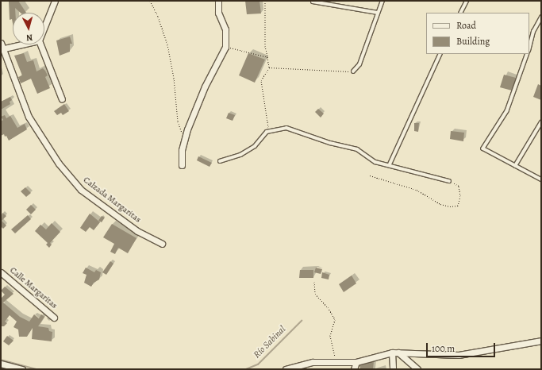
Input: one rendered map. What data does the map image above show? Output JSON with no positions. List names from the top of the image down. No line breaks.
{"streets":{"street":["Calzada Margaritas","Calle Margaritas"]},"water":["Río Sabinal"],"legend":["Road","Building"],"scale_bar":"100 m","north":"bottom"}
